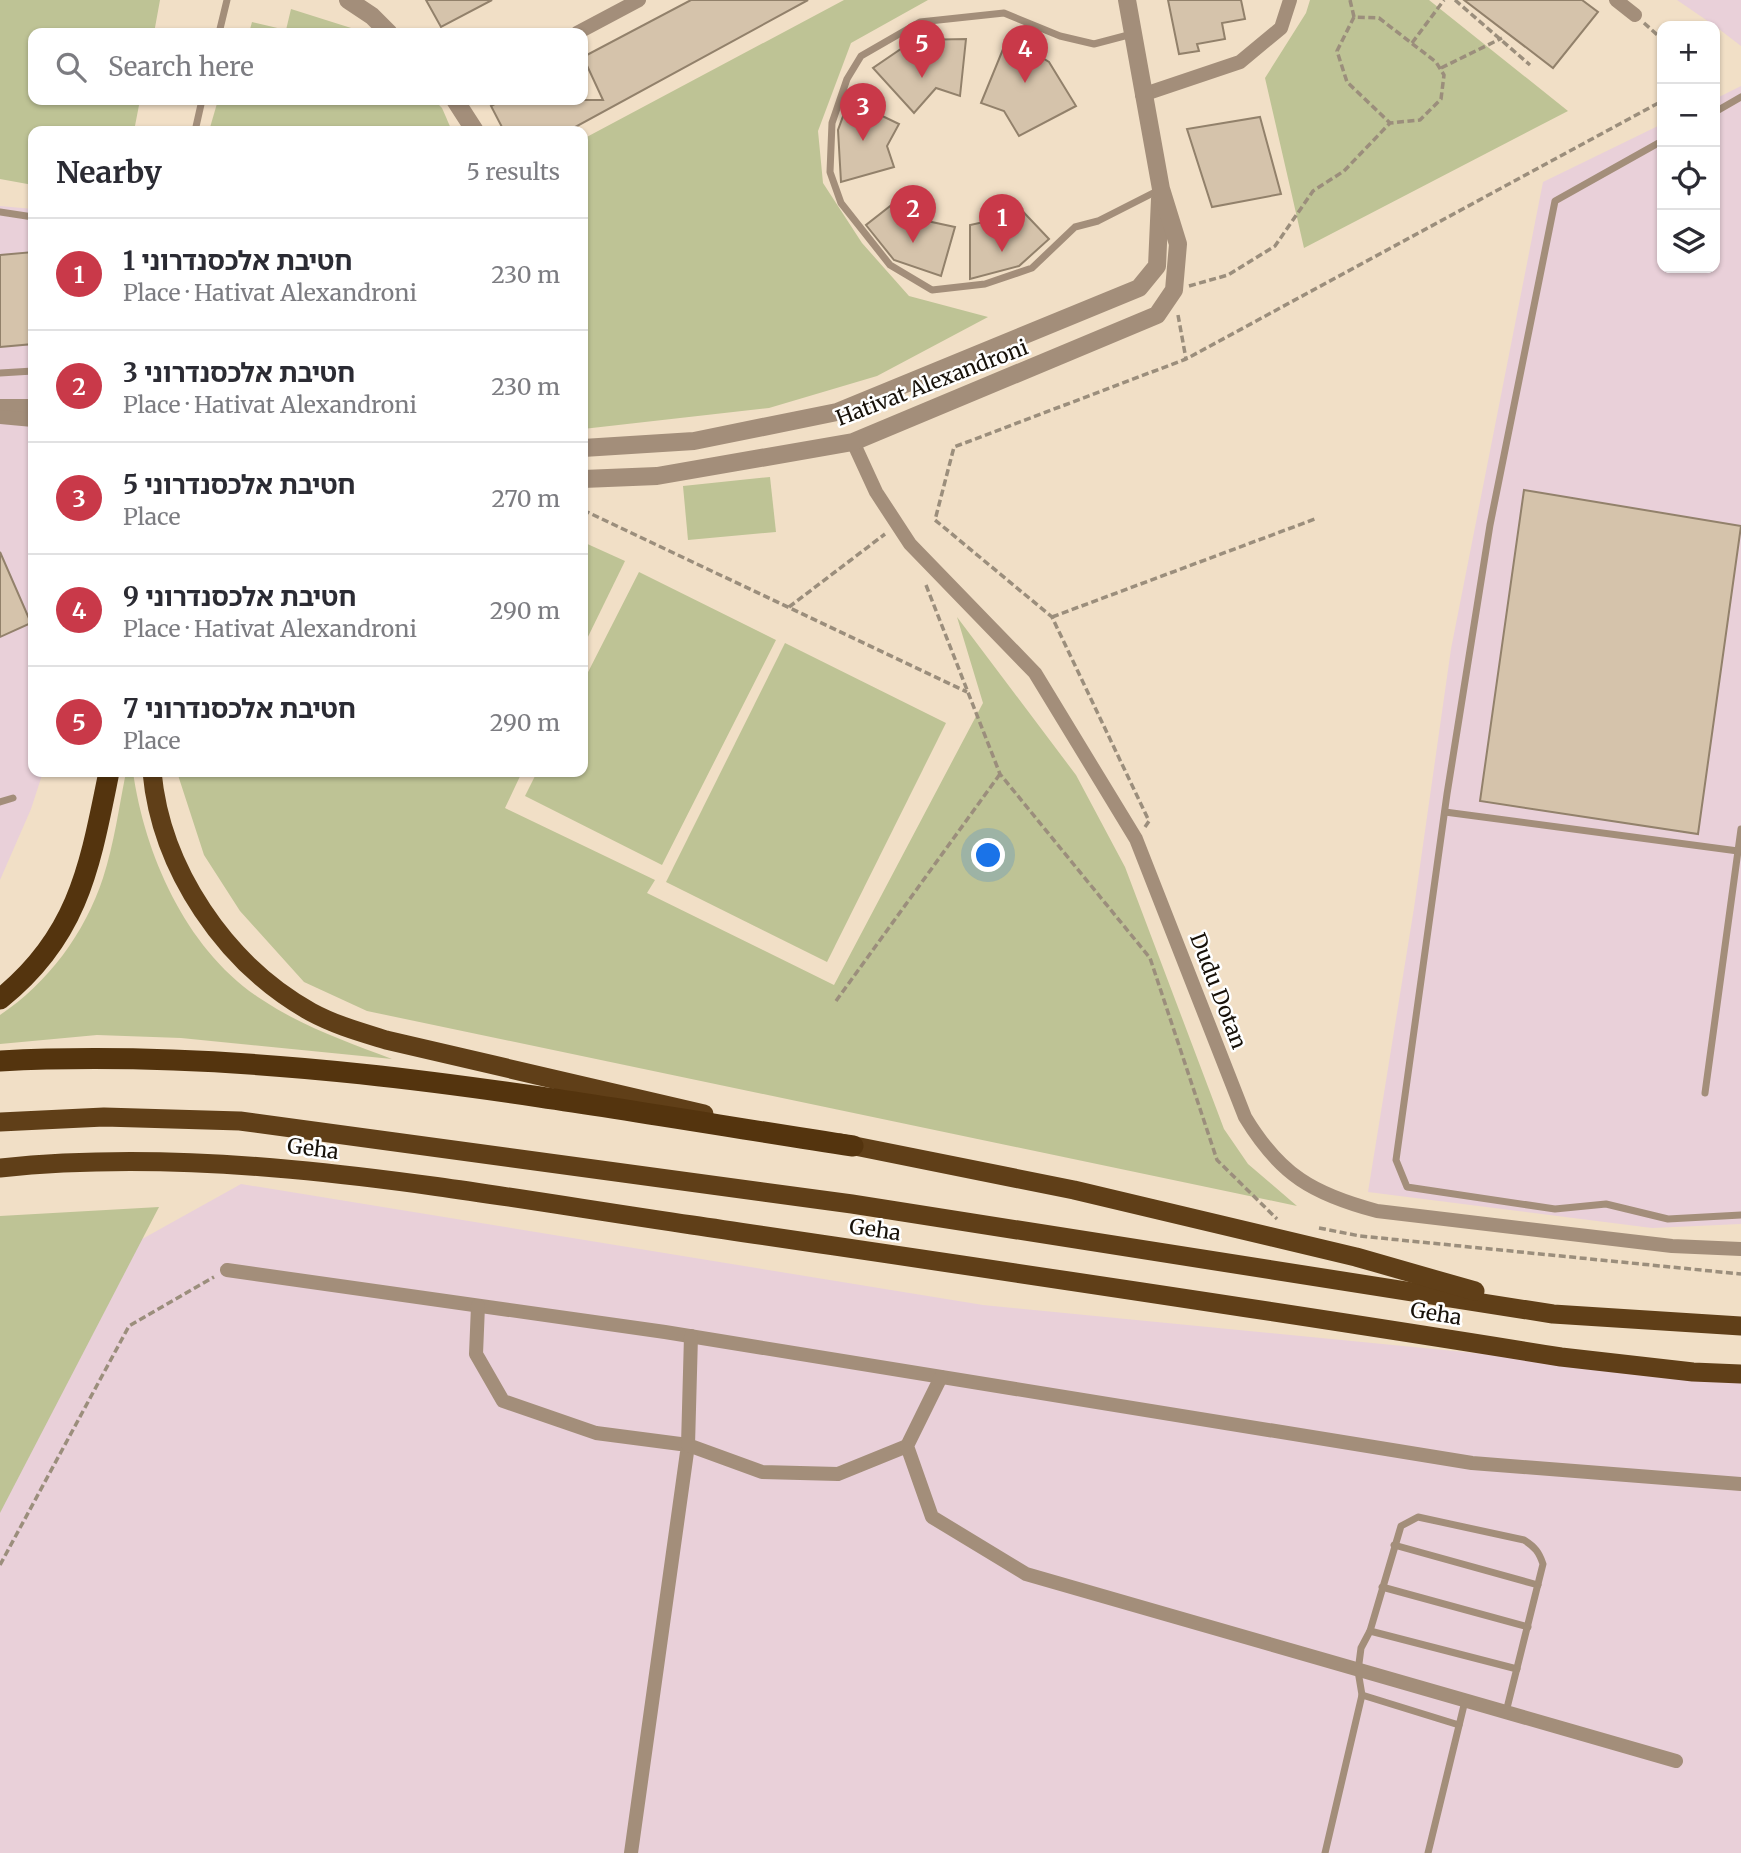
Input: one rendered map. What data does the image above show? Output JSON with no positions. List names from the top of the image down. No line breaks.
{"streets":{"highway":["Geha"],"street":["Hativat Alexandroni","Dudu Dotan"]},"crossings":[["Hativat Alexandroni","Dudu Dotan"]],"page":{"pins":["5","4","3","2","1"],"map_buttons":["+","−"],"search":"Search here","heading":["Nearby","5 results"],"list":[{"mark":"1","name":"חטיבת אלכסנדרוני 1","note":"Place · Hativat Alexandroni","value":"230 m"},{"mark":"2","name":"חטיבת אלכסנדרוני 3","note":"Place · Hativat Alexandroni","value":"230 m"},{"mark":"3","name":"חטיבת אלכסנדרוני 5","note":"Place","value":"270 m"},{"mark":"4","name":"חטיבת אלכסנדרוני 9","note":"Place · Hativat Alexandroni","value":"290 m"},{"mark":"5","name":"חטיבת אלכסנדרוני 7","note":"Place","value":"290 m"}]}}
